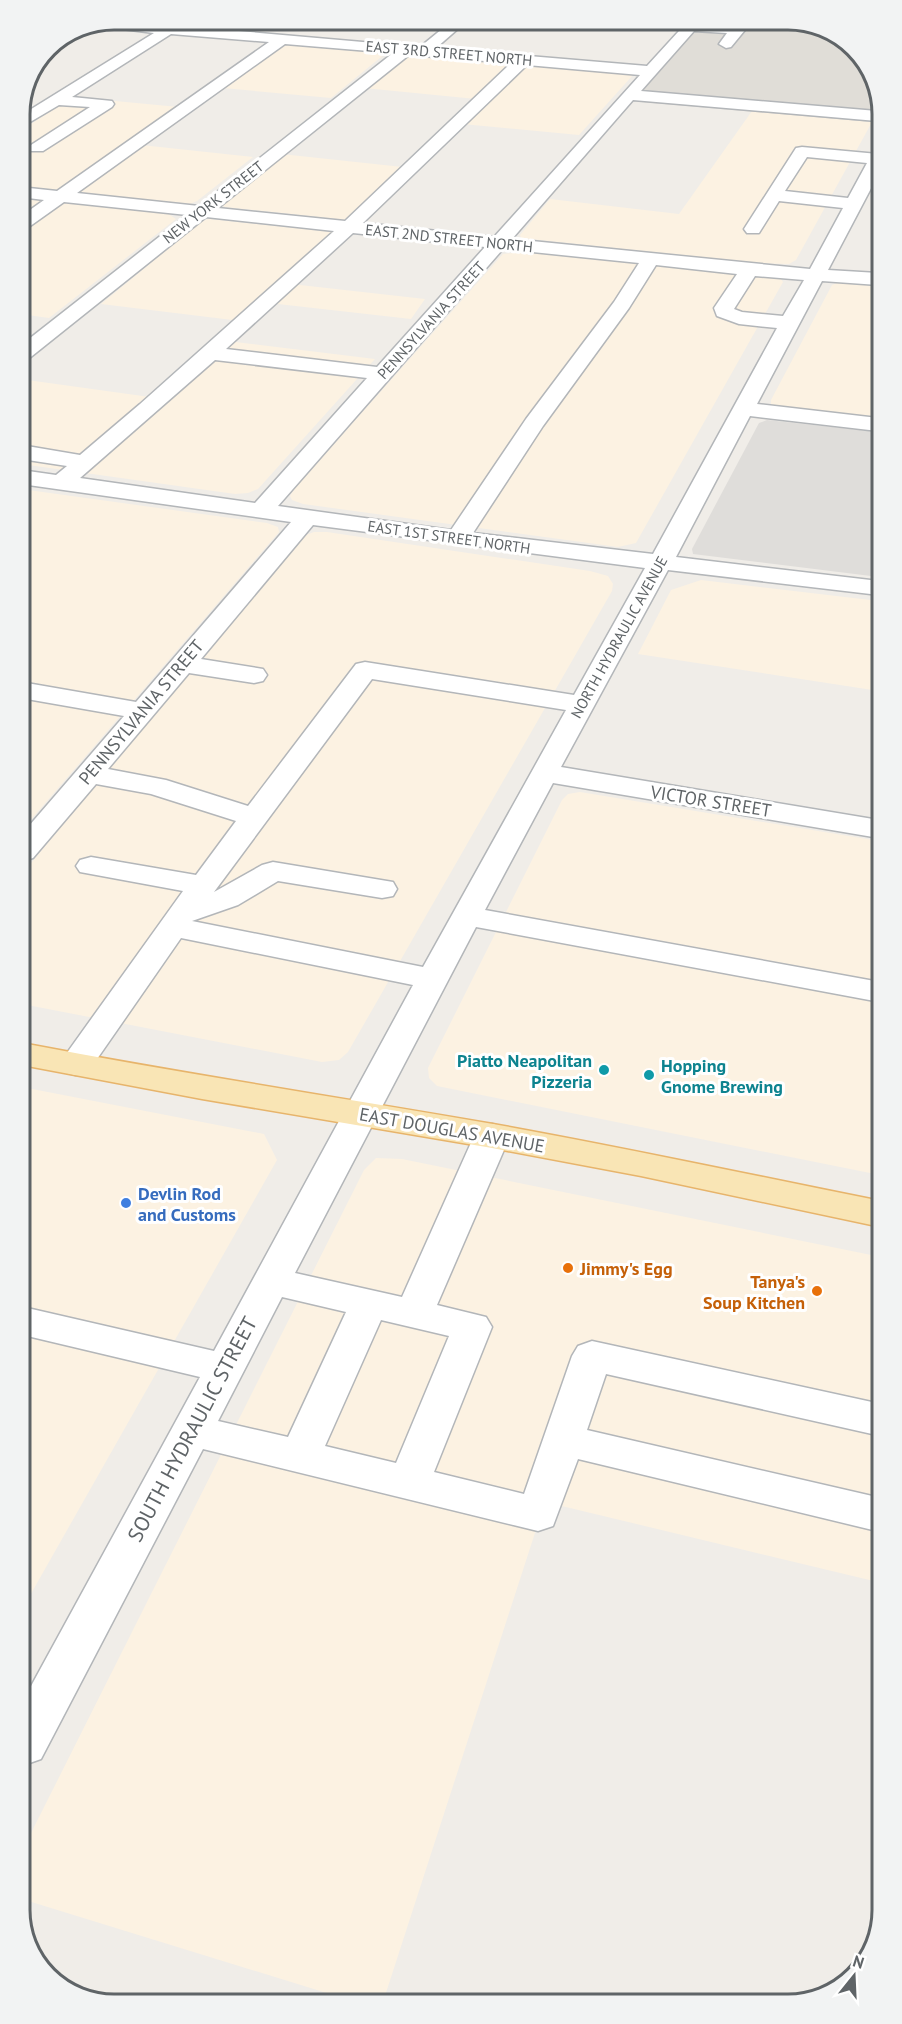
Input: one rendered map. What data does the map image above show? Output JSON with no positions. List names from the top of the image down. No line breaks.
{"streets":{"main road":["EAST DOUGLAS AVENUE"],"street":["EAST 3RD STREET NORTH","NEW YORK STREET","EAST 2ND STREET NORTH","PENNSYLVANIA STREET","EAST 1ST STREET NORTH","NORTH HYDRAULIC AVENUE","VICTOR STREET","SOUTH HYDRAULIC STREET"]},"crossings":[["EAST 3RD STREET NORTH","NEW YORK STREET"],["EAST 3RD STREET NORTH","PENNSYLVANIA STREET"],["NEW YORK STREET","EAST 2ND STREET NORTH"],["EAST 2ND STREET NORTH","PENNSYLVANIA STREET"],["EAST 2ND STREET NORTH","NORTH HYDRAULIC AVENUE"],["PENNSYLVANIA STREET","EAST 1ST STREET NORTH"],["EAST 1ST STREET NORTH","NORTH HYDRAULIC AVENUE"],["NORTH HYDRAULIC AVENUE","VICTOR STREET"],["NORTH HYDRAULIC AVENUE","EAST DOUGLAS AVENUE"],["NORTH HYDRAULIC AVENUE","SOUTH HYDRAULIC STREET"],["EAST DOUGLAS AVENUE","SOUTH HYDRAULIC STREET"]],"places":["Piatto Neapolitan Pizzeria","Hopping Gnome Brewing","Devlin Rod and Customs","Jimmy's Egg","Tanya's Soup Kitchen"],"north":"top"}
